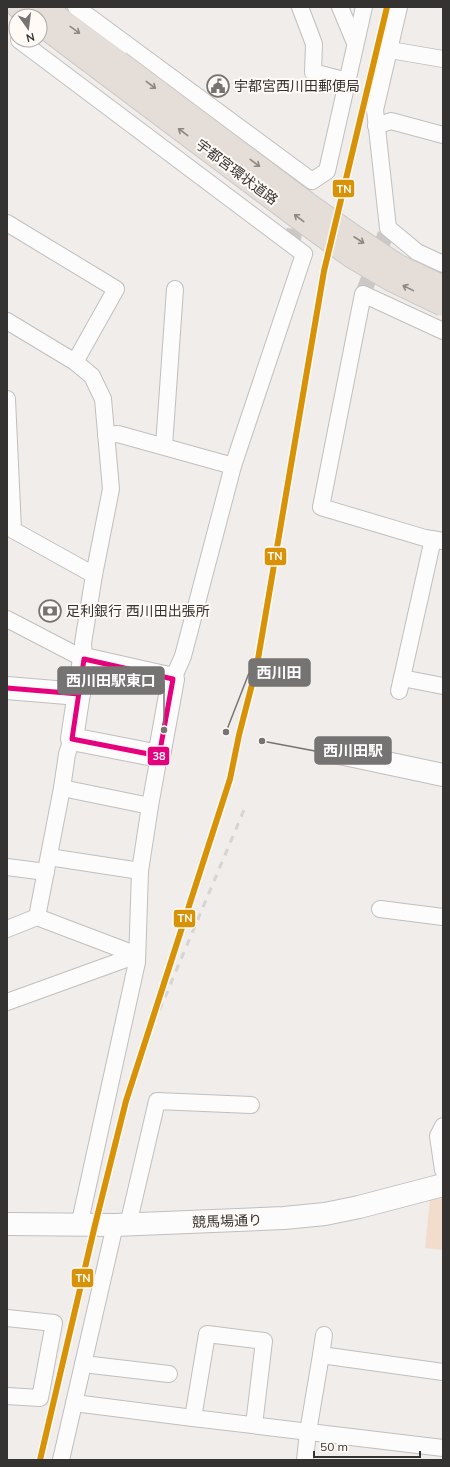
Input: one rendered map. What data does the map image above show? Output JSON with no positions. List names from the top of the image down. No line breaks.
{"streets":{"highway":["宇都宮環状道路"],"street":["競馬場通り"]},"places":{"public building":["宇都宮西川田郵便局"],"bank":["足利銀行 西川田出張所"],"other":["西川田駅東口","西川田","西川田駅"]},"lines":["transit line TN","transit line 38"],"scale_bar":"50 m","north":"bottom"}
